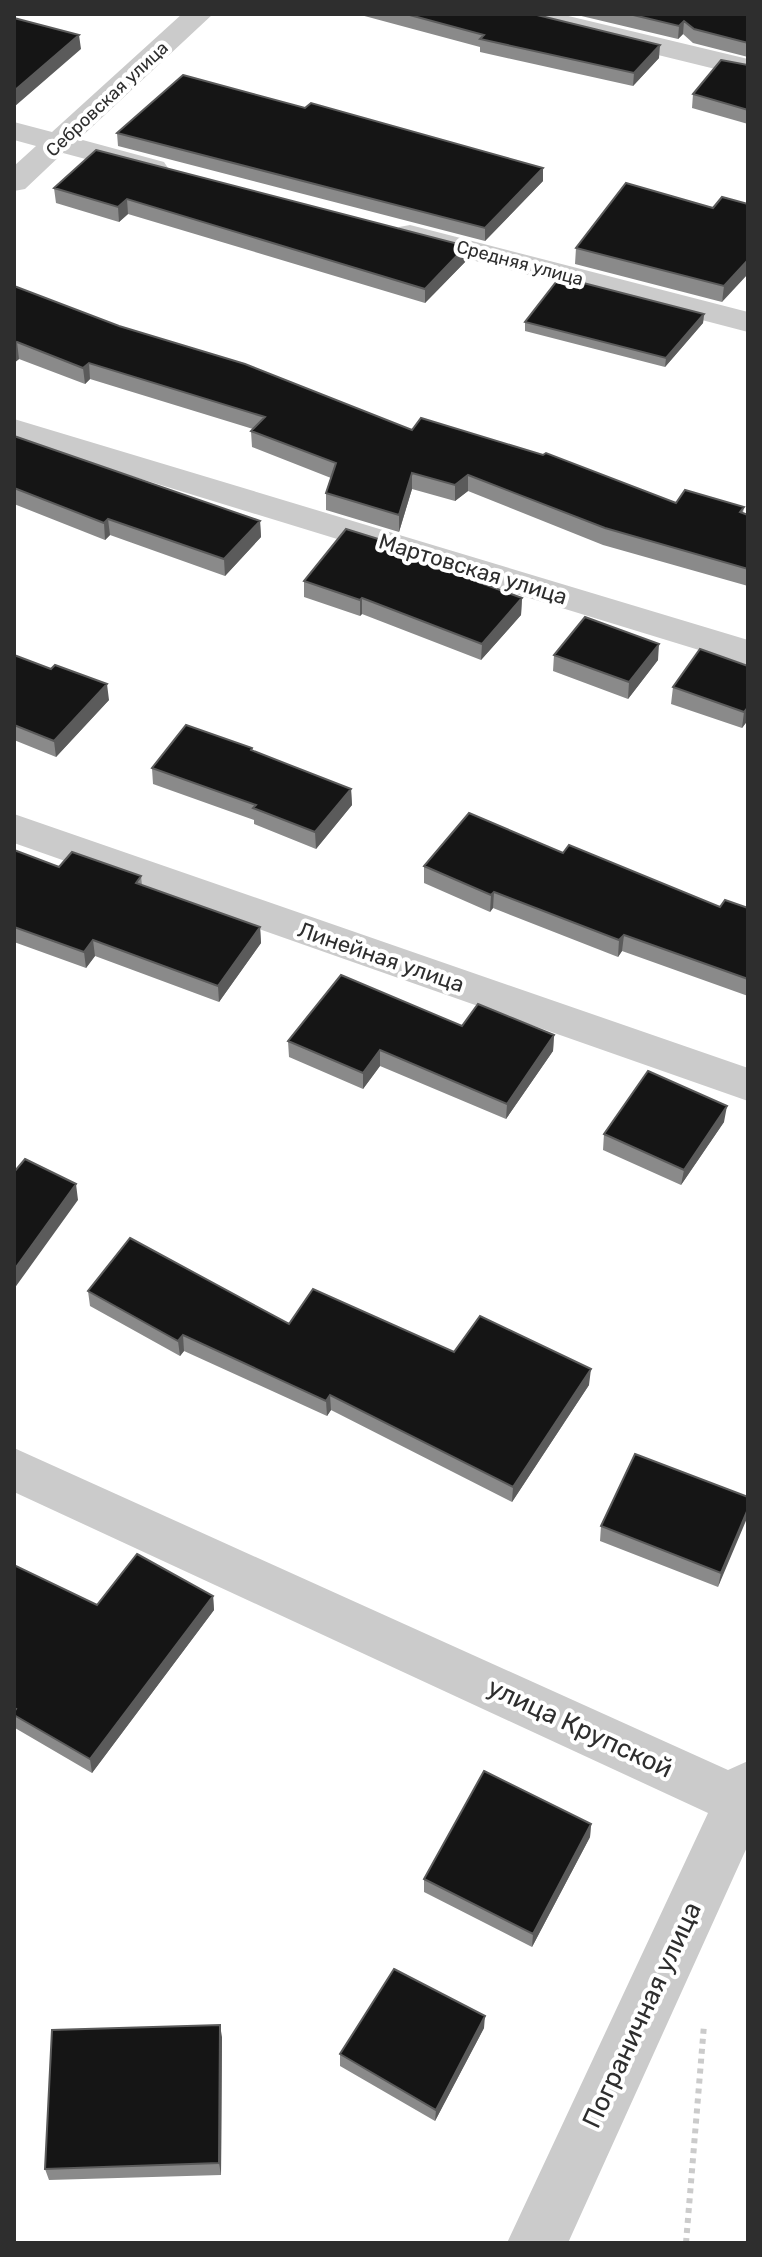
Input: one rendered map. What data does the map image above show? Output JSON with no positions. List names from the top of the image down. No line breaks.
{"streets":{"street":["Себровская улица","Средняя улица","Мартовская улица","Линейная улица","улица Крупской","Пограничная улица"]},"crossings":[["улица Крупской","Пограничная улица"]]}
